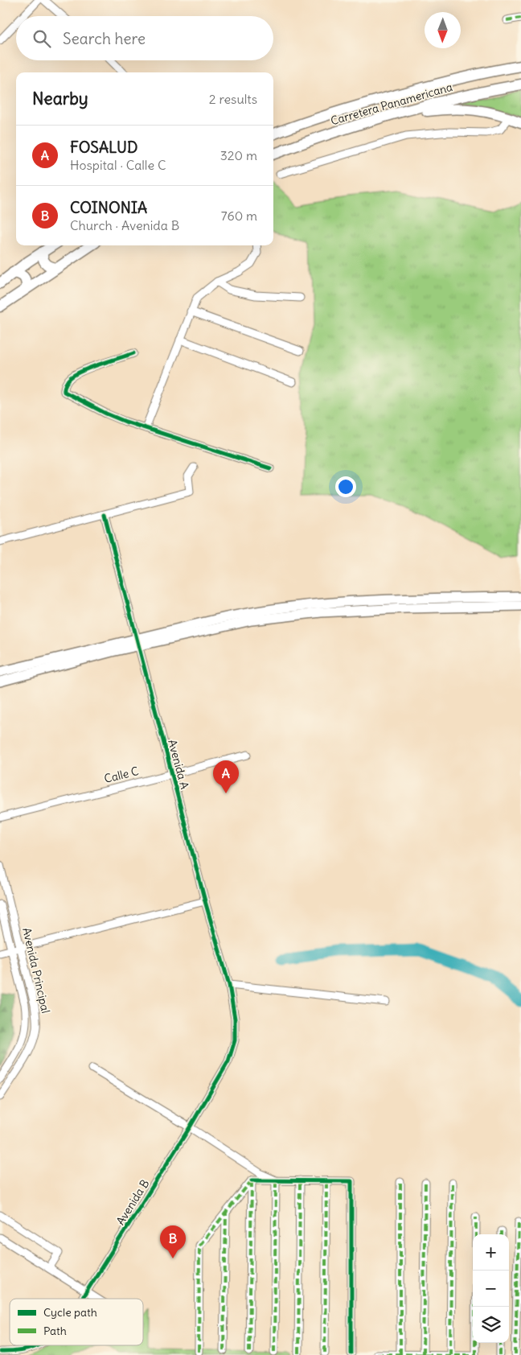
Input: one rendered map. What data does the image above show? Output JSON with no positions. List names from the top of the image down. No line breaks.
{"streets":{"highway":["Carretera Panamericana"],"street":["Avenida A","Calle C","Avenida Principal","Avenida B"]},"crossings":[["Avenida A","Calle C"],["Avenida A","Avenida B"]],"legend":["Cycle path","Path"],"north":"bottom","page":{"search":"Search here","heading":["Nearby","2 results"],"list":[{"mark":"A","name":"FOSALUD","note":"Hospital · Calle C","value":"320 m"},{"mark":"B","name":"COINONIA","note":"Church · Avenida B","value":"760 m"}],"pins":["A","B"],"map_buttons":["+","−"]}}
